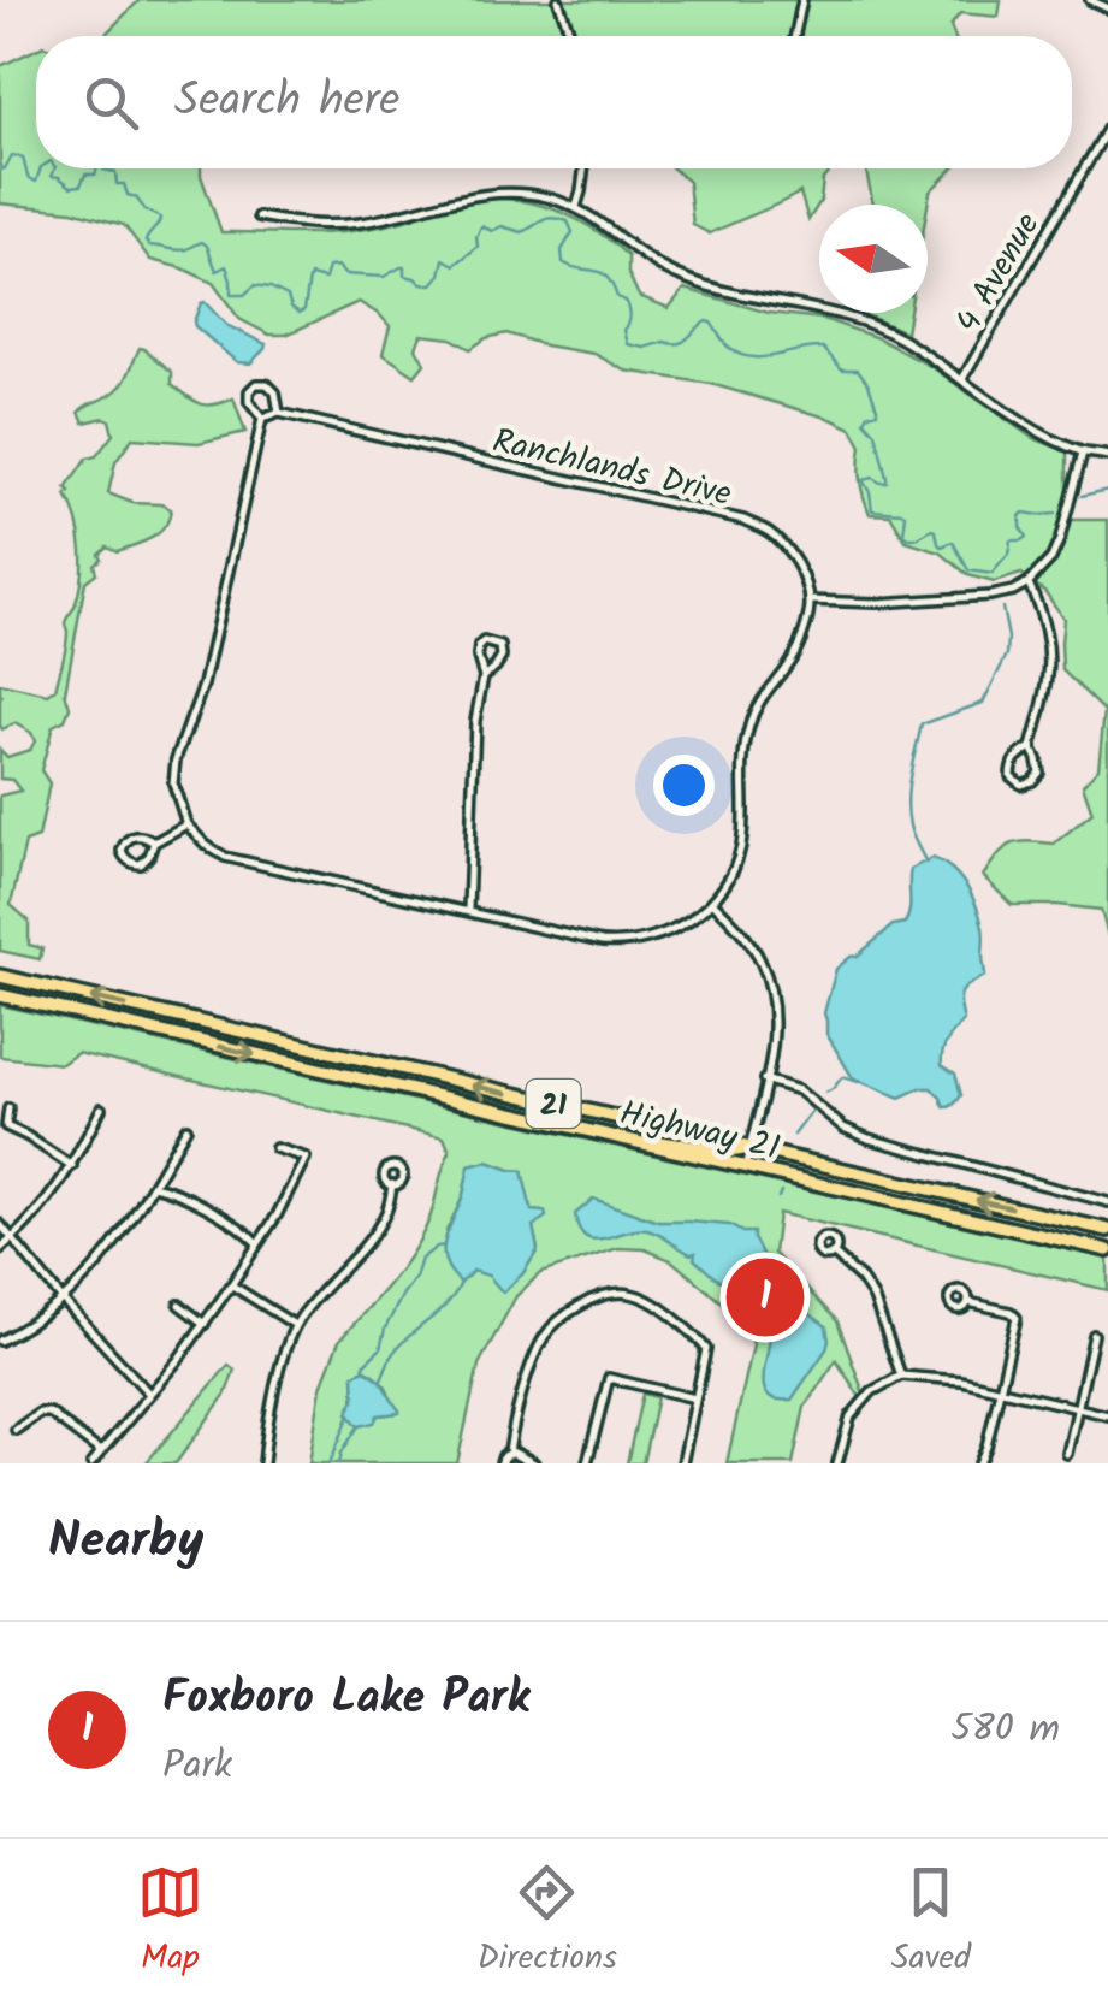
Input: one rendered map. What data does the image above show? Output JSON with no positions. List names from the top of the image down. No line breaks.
{"streets":{"main road":["21","Highway 21"],"street":["4 Avenue","Ranchlands Drive"]},"north":"left","page":{"search":"Search here","pins":"1","heading":"Nearby","list":[{"mark":"1","name":"Foxboro Lake Park","note":"Park","value":"580 m"}],"nav":["Map","Directions","Saved"]}}
